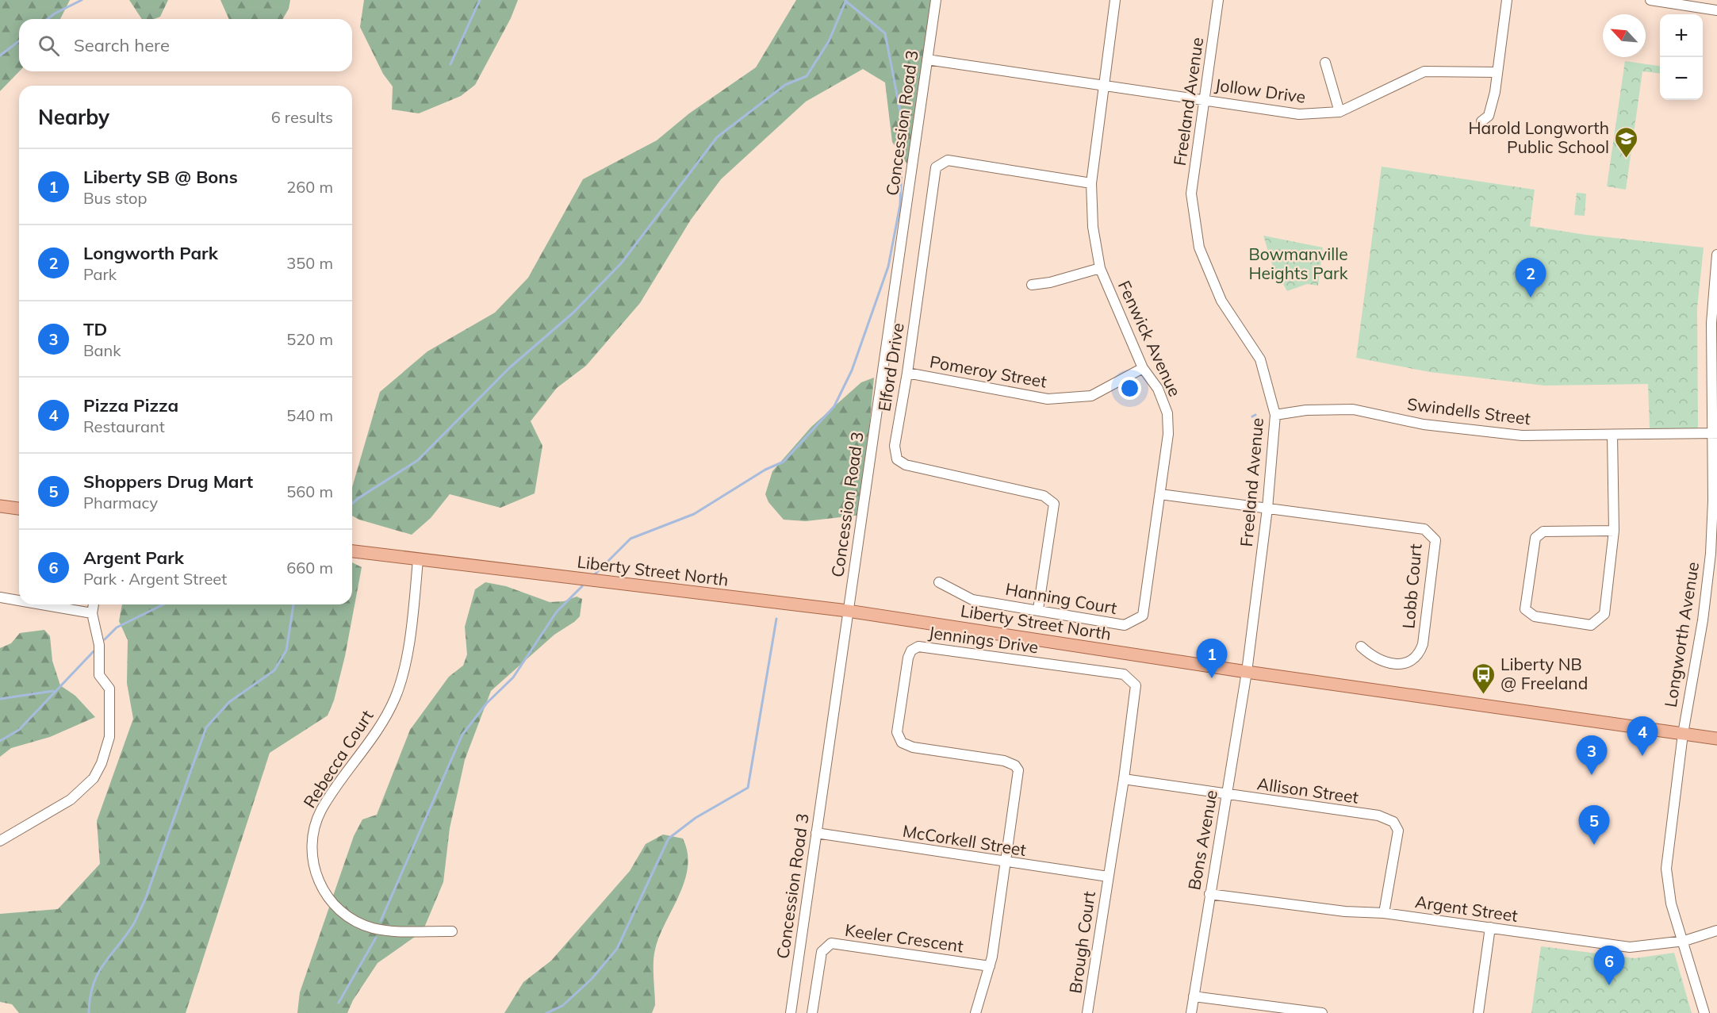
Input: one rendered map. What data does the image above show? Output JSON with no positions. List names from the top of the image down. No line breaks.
{"streets":{"main road":["Liberty Street North"],"street":["Jollow Drive","Freeland Avenue","Concession Road 3","Fenwick Avenue","Elford Drive","Pomeroy Street","Swindells Street","Lobb Court","Hanning Court","Longworth Avenue","Jennings Drive","Rebecca Court","Allison Street","Bons Avenue","McCorkell Street","Argent Street","Keeler Crescent","Brough Court"]},"crossings":[["Jollow Drive","Freeland Avenue"],["Jollow Drive","Concession Road 3"],["Jollow Drive","Fenwick Avenue"],["Freeland Avenue","Swindells Street"],["Freeland Avenue","Liberty Street North"],["Freeland Avenue","Lobb Court"],["Freeland Avenue","Bons Avenue"],["Concession Road 3","Liberty Street North"],["Concession Road 3","McCorkell Street"],["Fenwick Avenue","Elford Drive"],["Fenwick Avenue","Pomeroy Street"],["Fenwick Avenue","Hanning Court"],["Elford Drive","Pomeroy Street"],["Elford Drive","Hanning Court"],["Swindells Street","Longworth Avenue"],["Liberty Street North","Longworth Avenue"],["Liberty Street North","Rebecca Court"],["Liberty Street North","Bons Avenue"],["Longworth Avenue","Argent Street"],["Jennings Drive","Allison Street"],["Jennings Drive","McCorkell Street"],["Jennings Drive","Brough Court"],["Allison Street","Bons Avenue"],["Allison Street","Argent Street"],["Bons Avenue","Argent Street"],["McCorkell Street","Brough Court"]],"parks":["Bowmanville Heights Park"],"places":{"school or university":["Harold Longworth Public School"],"bus stop":["Liberty NB @ Freeland"]},"north":"top left","page":{"map_buttons":["+","−"],"search":"Search here","heading":["Nearby","6 results"],"list":[{"mark":"1","name":"Liberty SB @ Bons","note":"Bus stop","value":"260 m"},{"mark":"2","name":"Longworth Park","note":"Park","value":"350 m"},{"mark":"3","name":"TD","note":"Bank","value":"520 m"},{"mark":"4","name":"Pizza Pizza","note":"Restaurant","value":"540 m"},{"mark":"5","name":"Shoppers Drug Mart","note":"Pharmacy","value":"560 m"},{"mark":"6","name":"Argent Park","note":"Park · Argent Street","value":"660 m"}],"pins":["2","1","4","3","5","6"]}}
